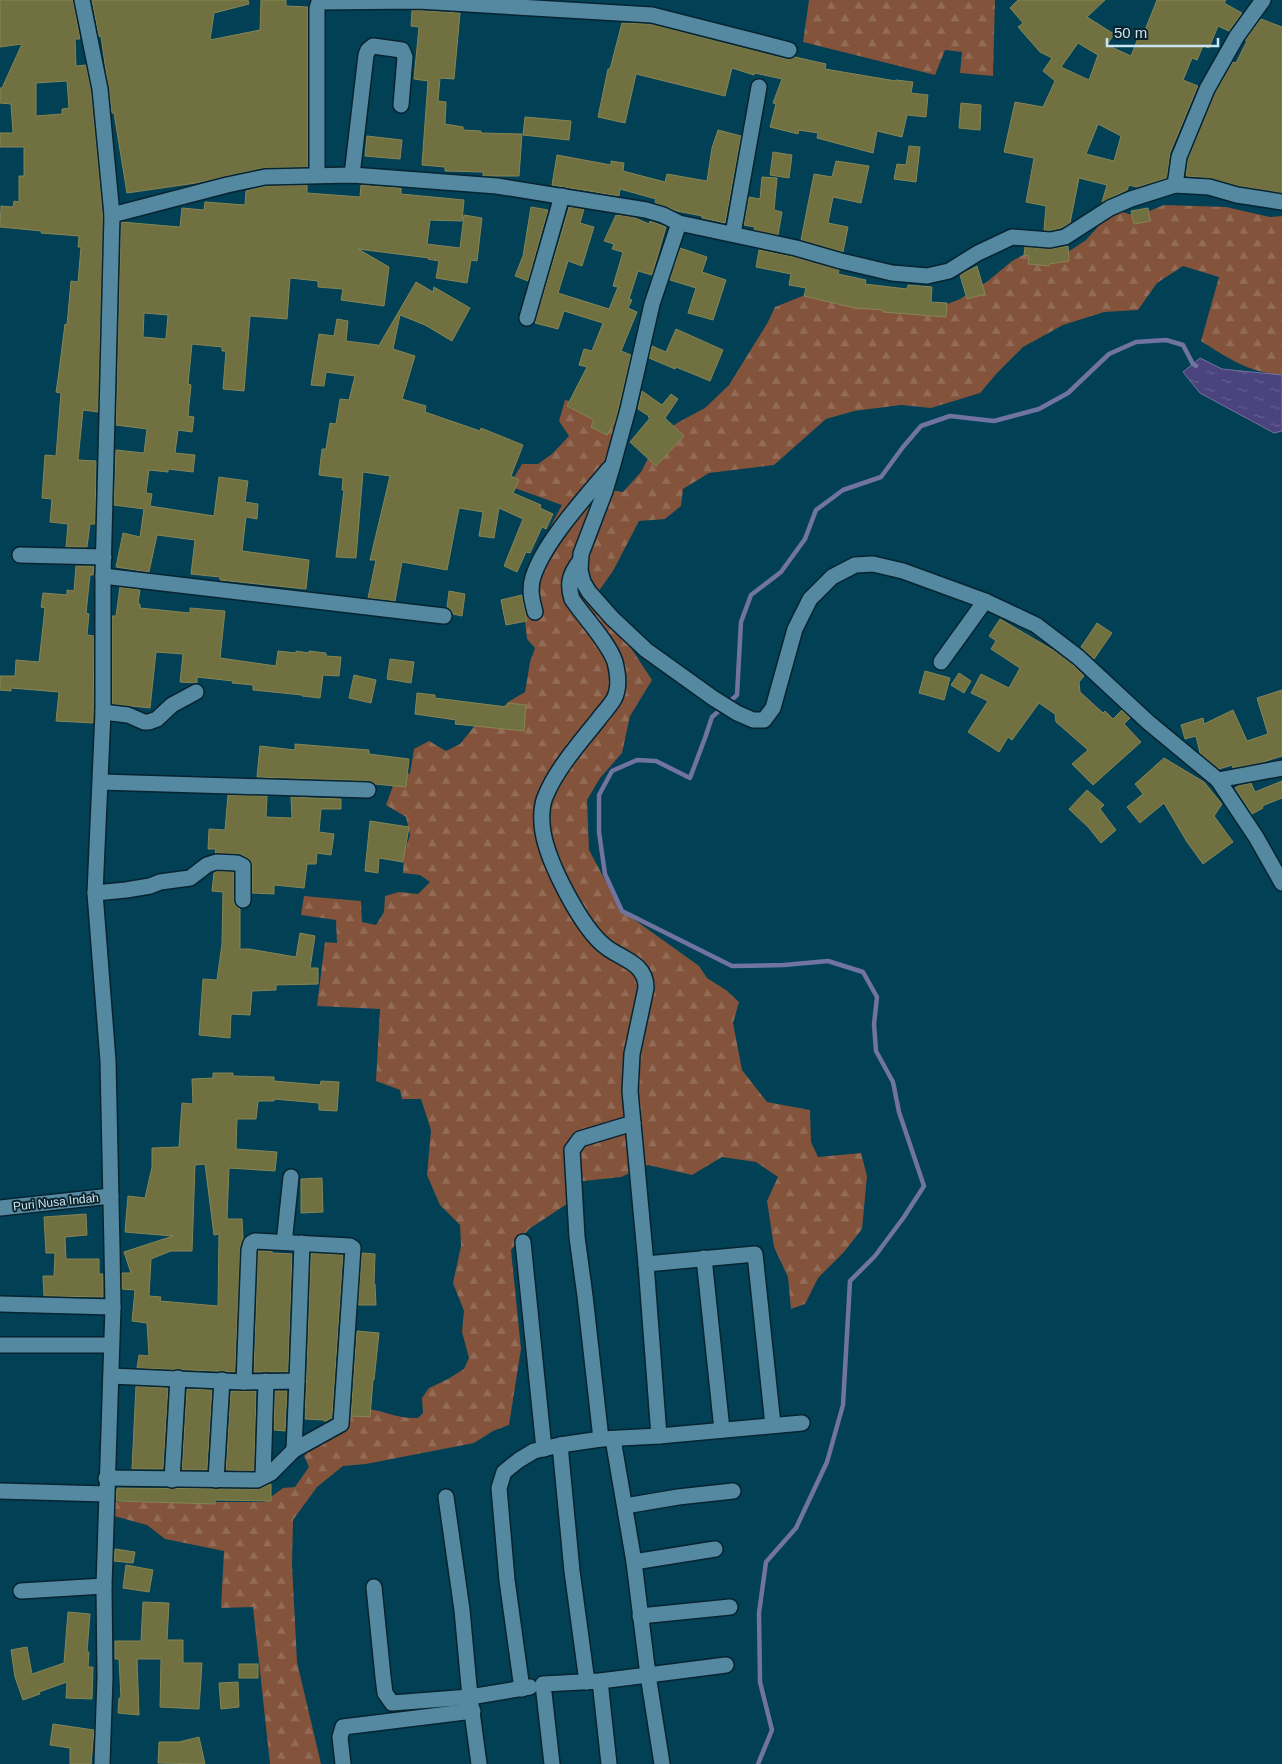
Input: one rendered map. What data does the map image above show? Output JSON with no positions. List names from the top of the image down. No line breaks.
{"streets":{"street":["Puri Nusa Indah"]},"scale_bar":"50 m"}
